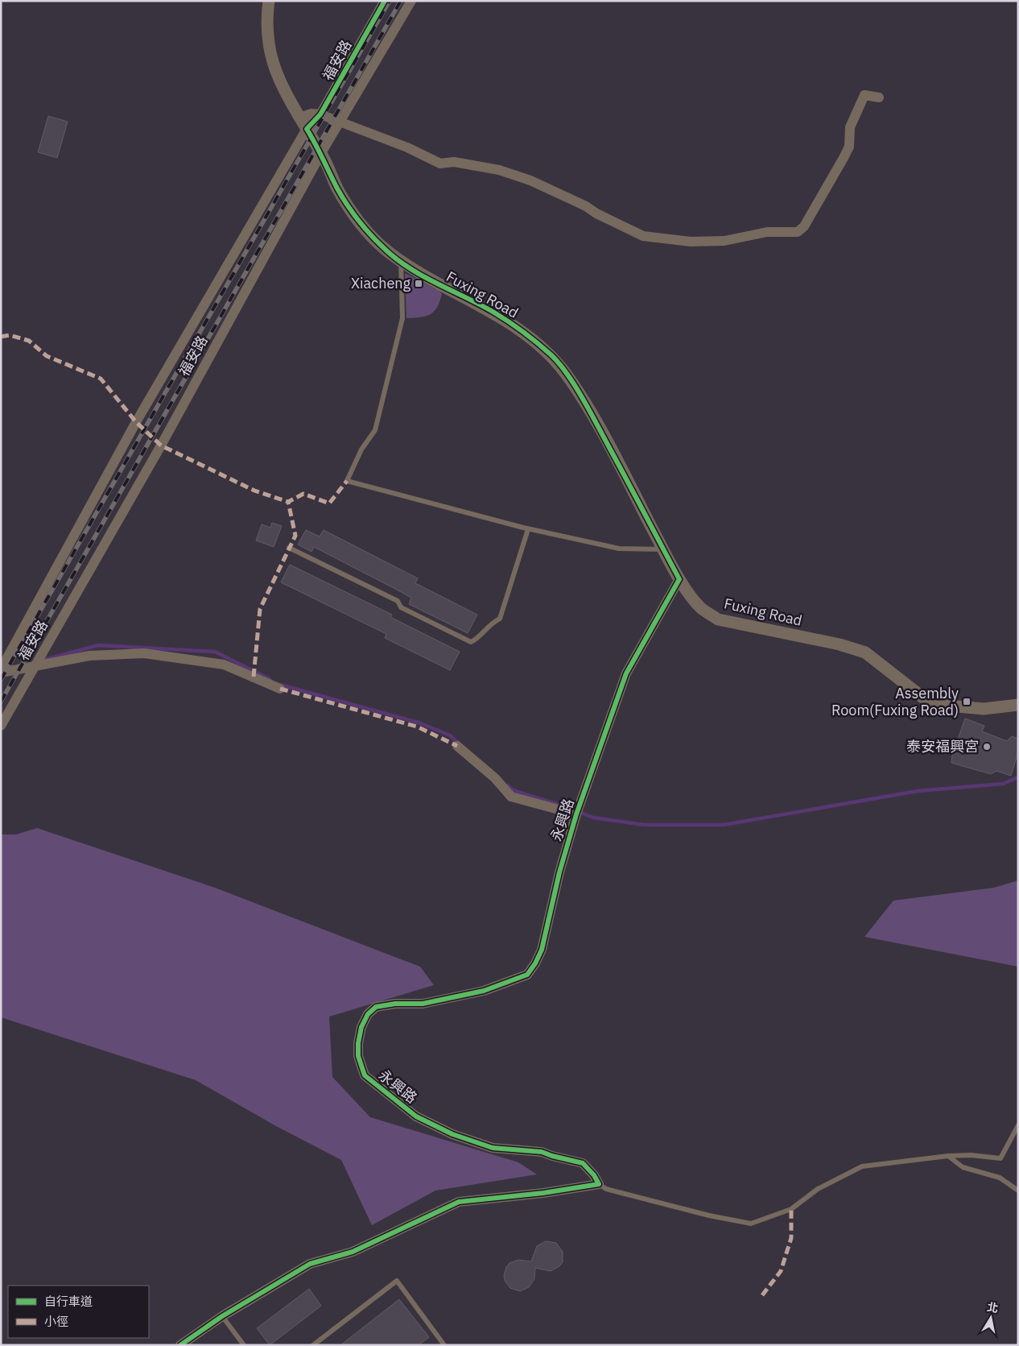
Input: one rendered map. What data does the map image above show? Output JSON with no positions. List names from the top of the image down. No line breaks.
{"streets":{"street":["福安路","Fuxing Road","永興路"]},"crossings":[["福安路","Fuxing Road"],["Fuxing Road","永興路"]],"places":{"transit":["Xiacheng","Assembly Room(Fuxing Road)"],"other":["泰安福興宮"]},"legend":["自行車道","小徑"],"north":"top"}
